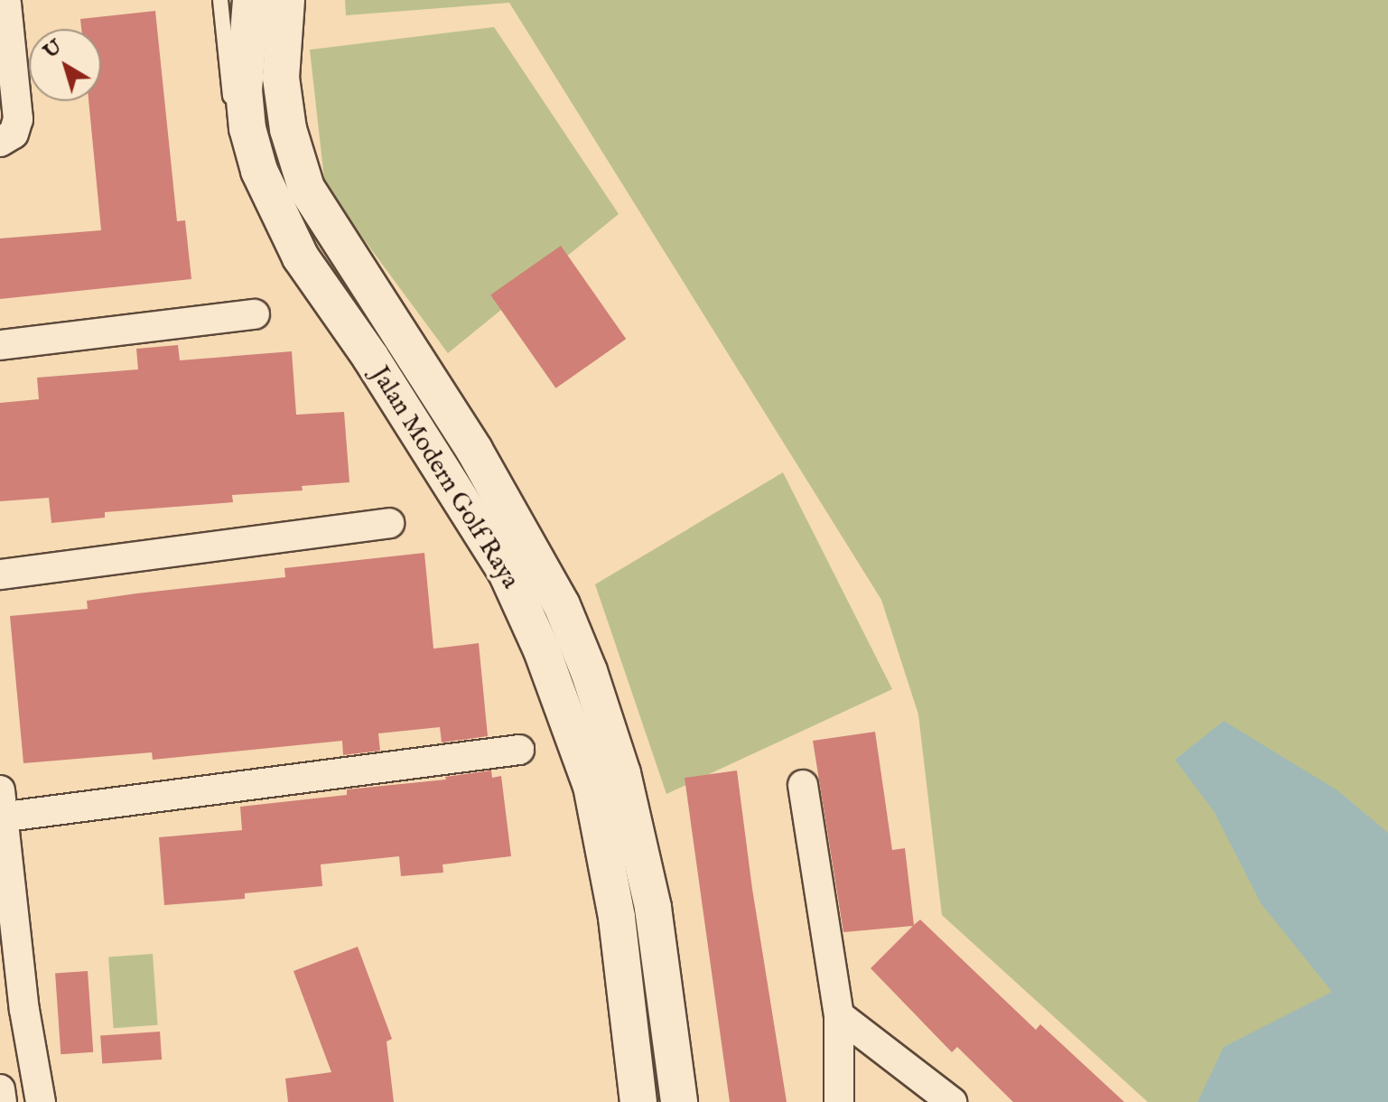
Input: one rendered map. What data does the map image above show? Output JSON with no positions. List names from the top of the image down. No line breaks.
{"streets":{"street":["Jalan Modern Golf Raya"]},"north":"top left"}
